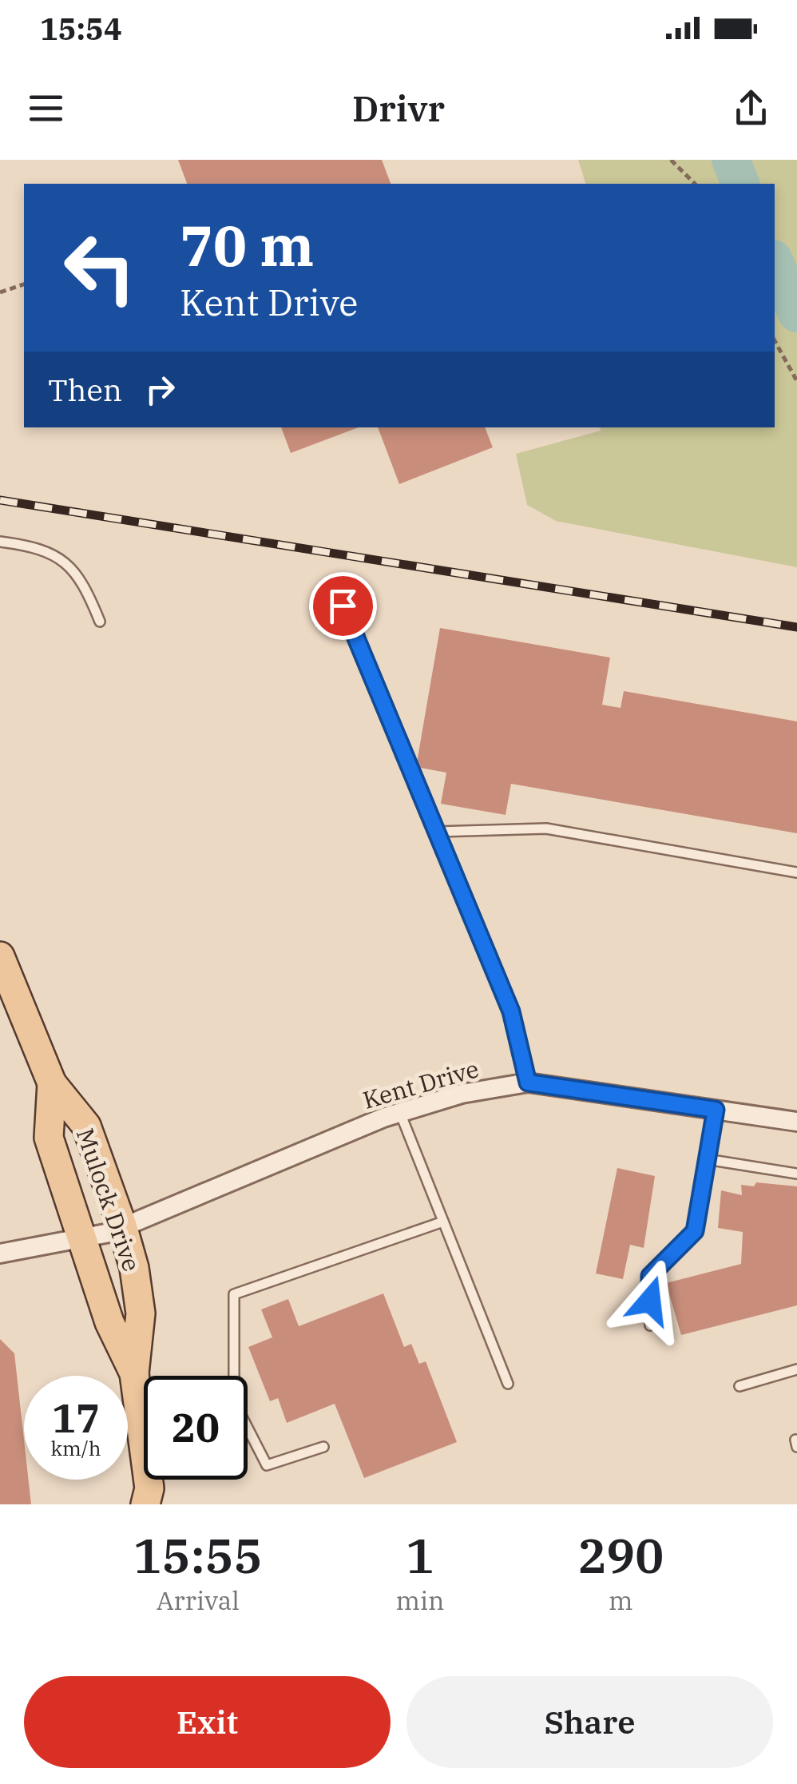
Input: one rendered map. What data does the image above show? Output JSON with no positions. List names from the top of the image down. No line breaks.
{"streets":{"main road":["Mulock Drive"],"street":["Kent Drive"]},"crossings":[["Kent Drive","Mulock Drive"]],"page":{"status":"15:54","header":"Drivr","turn":["70 m","Kent Drive"],"then":"Then","speed":"17 km/h","limit":"20","eta":["15:55","Arrival","1","min","290","m"],"buttons":["Exit","Share"]}}
